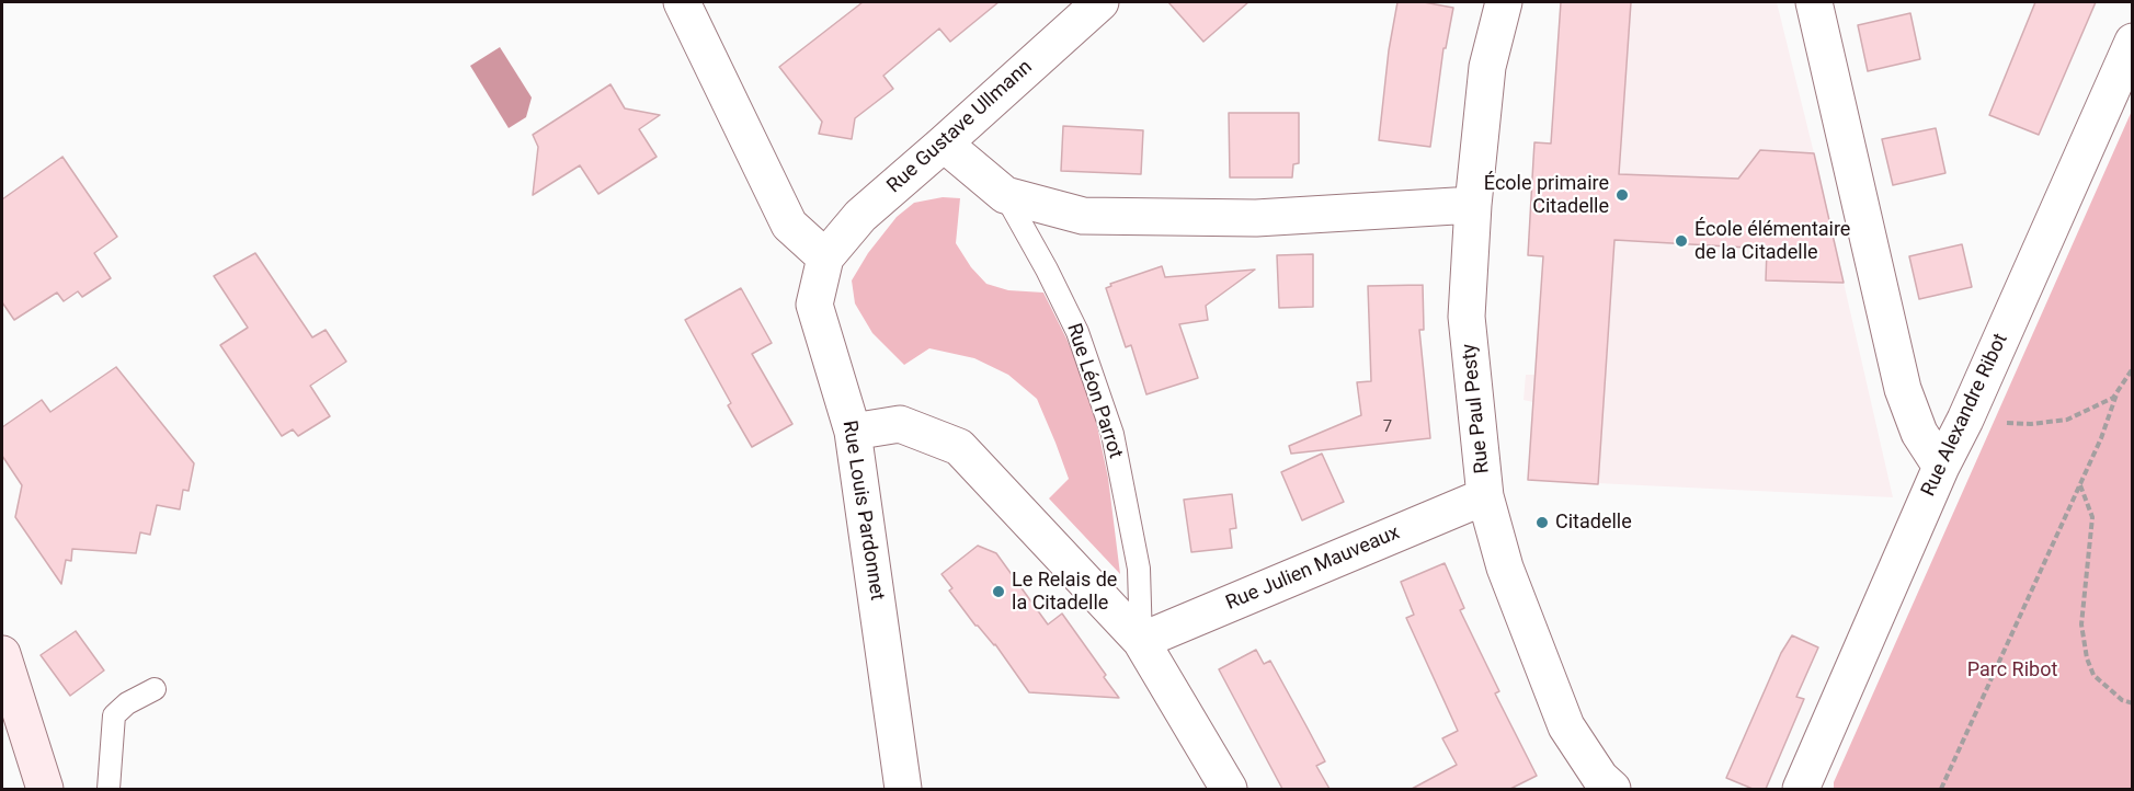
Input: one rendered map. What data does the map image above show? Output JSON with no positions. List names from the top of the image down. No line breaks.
{"streets":{"street":["Rue Gustave Ullmann","Rue Léon Parrot","Rue Paul Pesty","Rue Alexandre Ribot","Rue Louis Pardonnet","Rue Julien Mauveaux"]},"crossings":[["Rue Gustave Ullmann","Rue Léon Parrot"],["Rue Gustave Ullmann","Rue Louis Pardonnet"],["Rue Léon Parrot","Rue Paul Pesty"],["Rue Léon Parrot","Rue Julien Mauveaux"],["Rue Paul Pesty","Rue Julien Mauveaux"]],"parks":["Parc Ribot"],"places":["École primaire Citadelle","École élémentaire de la Citadelle","Citadelle","Le Relais de la Citadelle"],"house_numbers":["7"]}
